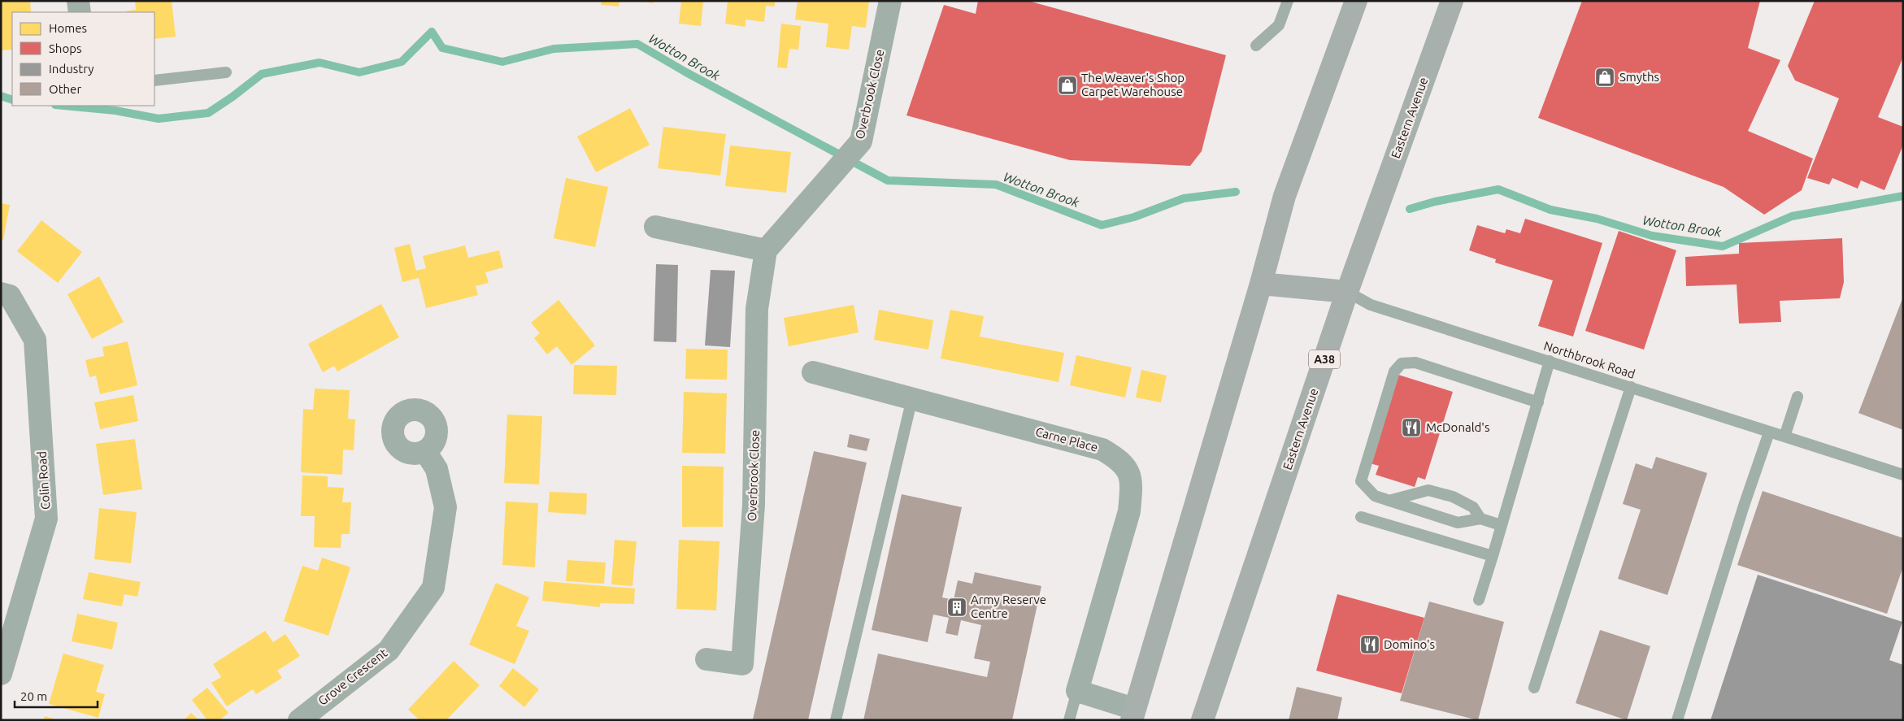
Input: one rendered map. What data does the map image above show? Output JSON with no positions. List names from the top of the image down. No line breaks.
{"streets":{"highway":["Eastern Avenue","A38"],"street":["Overbrook Close","Carne Place","Colin Road","Grove Crescent"],"lane":["Northbrook Road"]},"crossings":[["Eastern Avenue","Northbrook Road"]],"water":["Wotton Brook"],"places":{"shop":["Smyths","The Weaver's Shop Carpet Warehouse"],"restaurant":["McDonald's","Domino's"],"building":["Army Reserve Centre"]},"legend":["Homes","Shops","Industry","Other"],"scale_bar":"20 m"}
